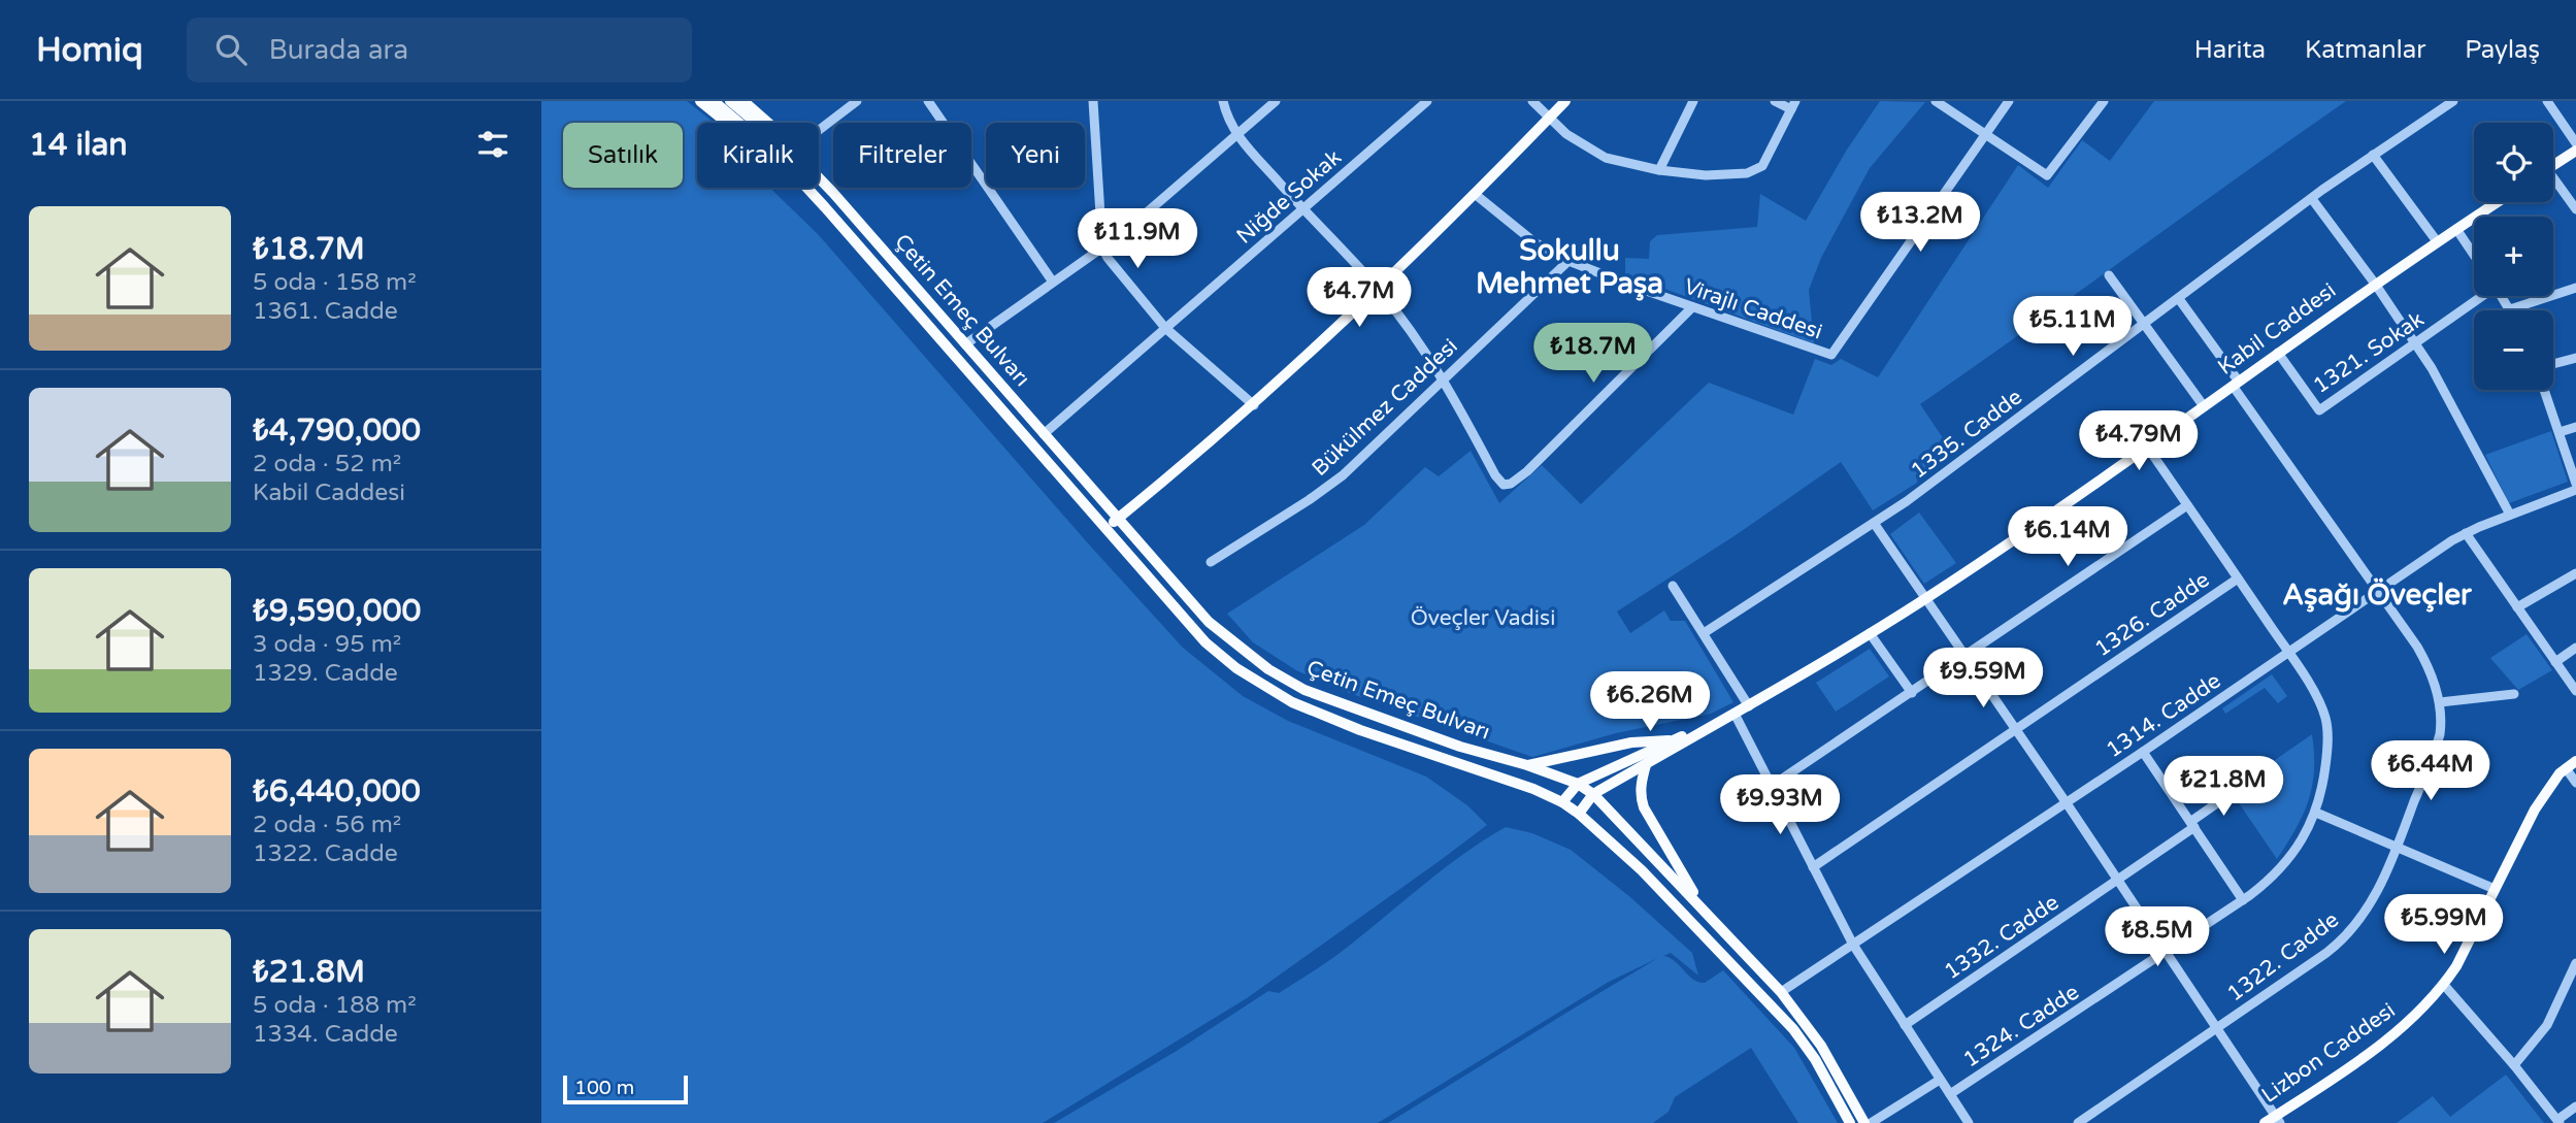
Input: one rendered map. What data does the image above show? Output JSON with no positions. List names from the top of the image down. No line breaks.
{"streets":{"main road":["Çetin Emeç Bulvarı","Kabil Caddesi","Lizbon Caddesi"],"street":["Niğde Sokak","Virajlı Caddesi","1321. Sokak","Bükülmez Caddesi","1335. Cadde","1326. Cadde","1314. Cadde","1332. Cadde","1322. Cadde","1324. Cadde"]},"crossings":[["Niğde Sokak","Çetin Emeç Bulvarı"],["Virajlı Caddesi","Bükülmez Caddesi"],["Çetin Emeç Bulvarı","Kabil Caddesi"],["Çetin Emeç Bulvarı","1314. Cadde"],["Kabil Caddesi","1321. Sokak"],["Kabil Caddesi","1322. Cadde"],["Kabil Caddesi","1324. Cadde"],["1335. Cadde","1322. Cadde"],["1326. Cadde","1324. Cadde"],["1314. Cadde","1322. Cadde"],["1314. Cadde","1324. Cadde"]],"districts":["Sokullu Mehmet Paşa","Aşağı Öveçler"],"parks":["Öveçler Vadisi"],"scale_bar":"100 m","page":{"header":"Homiq","search":"Burada ara","nav":["Harita","Katmanlar","Paylaş"],"heading":"14 ilan","map_buttons":["+","−"],"chip":["Satılık","Kiralık","Filtreler","Yeni"],"list":[{"name":"₺18.7M","note":"5 oda · 158 m² · 1361. Cadde"},{"name":"₺4,790,000","note":"2 oda · 52 m² · Kabil Caddesi"},{"name":"₺9,590,000","note":"3 oda · 95 m² · 1329. Cadde"},{"name":"₺6,440,000","note":"2 oda · 56 m² · 1322. Cadde"},{"name":"₺21.8M","note":"5 oda · 188 m² · 1334. Cadde"}],"price":["₺13.2M","₺11.9M","₺4.7M","₺5.11M","₺18.7M","₺4.79M","₺6.14M","₺9.59M","₺6.26M","₺6.44M","₺21.8M","₺9.93M","₺5.99M","₺8.5M"],"scale":"100 m"}}
